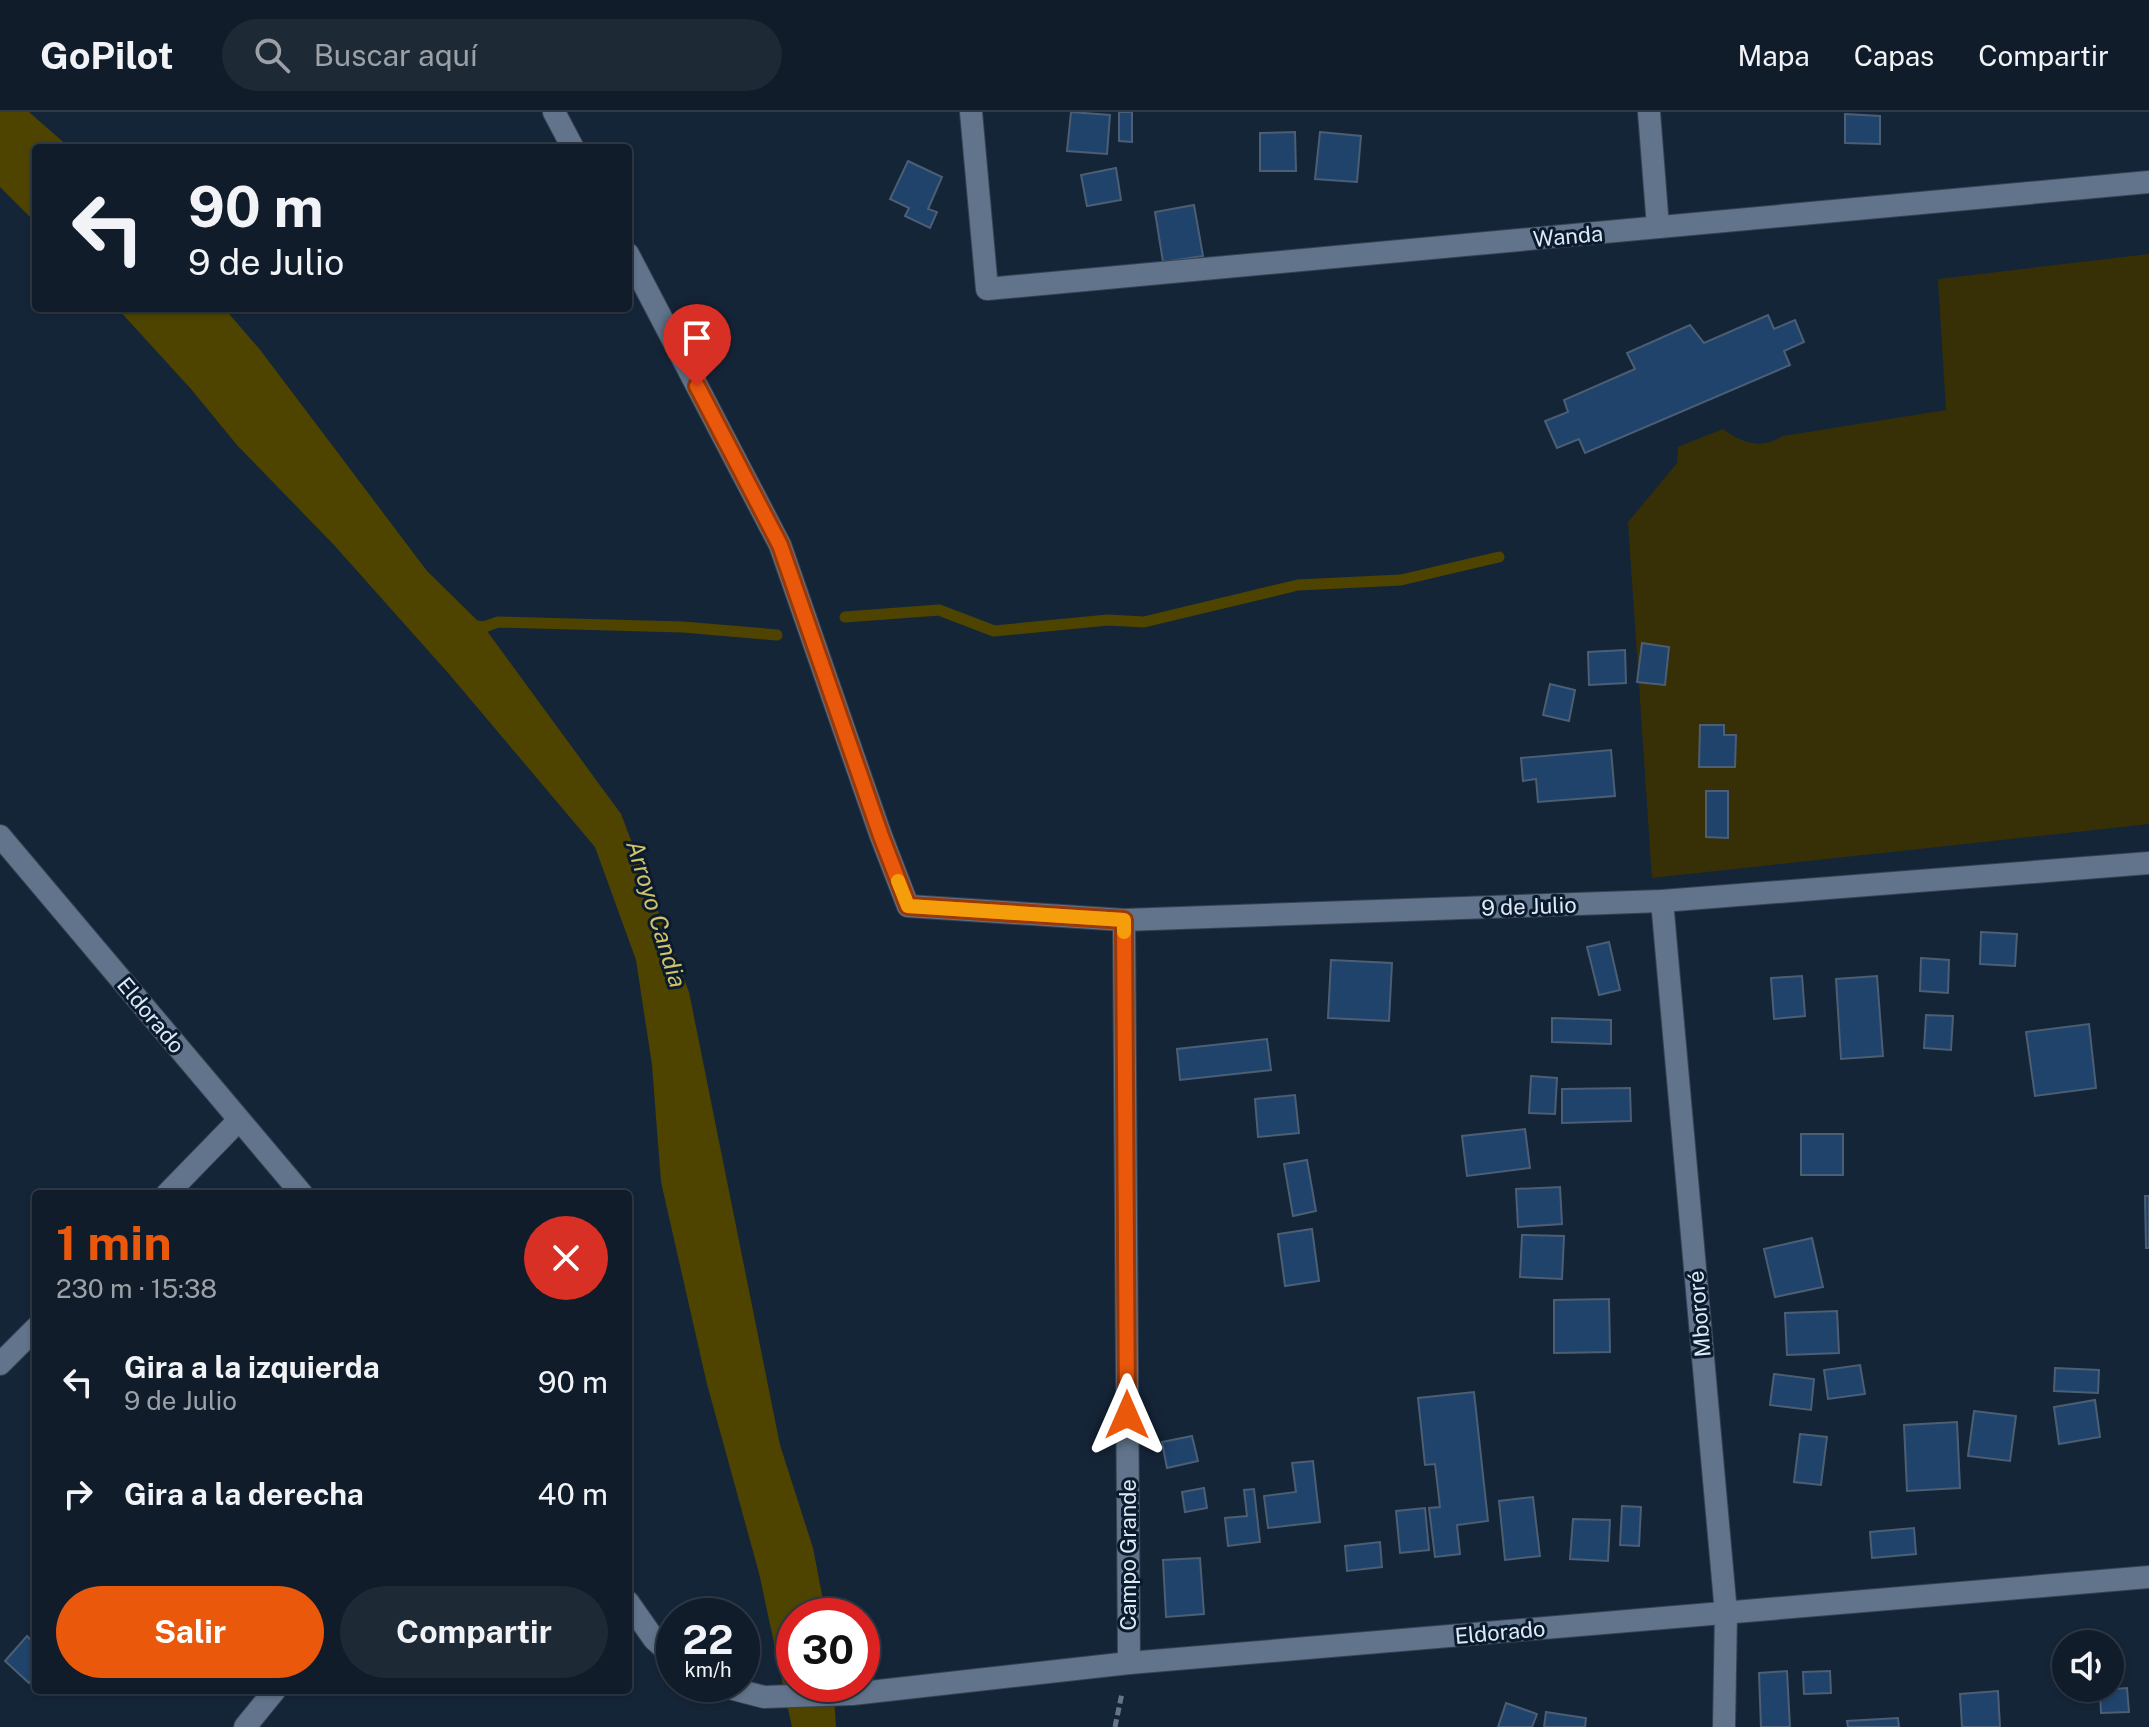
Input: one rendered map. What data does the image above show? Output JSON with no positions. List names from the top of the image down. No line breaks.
{"streets":{"street":["Wanda","9 de Julio","Eldorado","Mbororé","Campo Grande"]},"crossings":[["9 de Julio","Mbororé"],["9 de Julio","Campo Grande"],["Eldorado","Mbororé"],["Eldorado","Campo Grande"]],"water":["Arroyo Candia"],"page":{"header":"GoPilot","search":"Buscar aquí","nav":["Mapa","Capas","Compartir"],"turn":["90 m","9 de Julio"],"heading":["1 min","230 m · 15:38"],"list":[{"name":"Gira a la izquierda","note":"9 de Julio","value":"90 m"},{"name":"Gira a la derecha","value":"40 m"}],"buttons":["Salir","Compartir"],"speed":"22 km/h","limit":"30"}}
